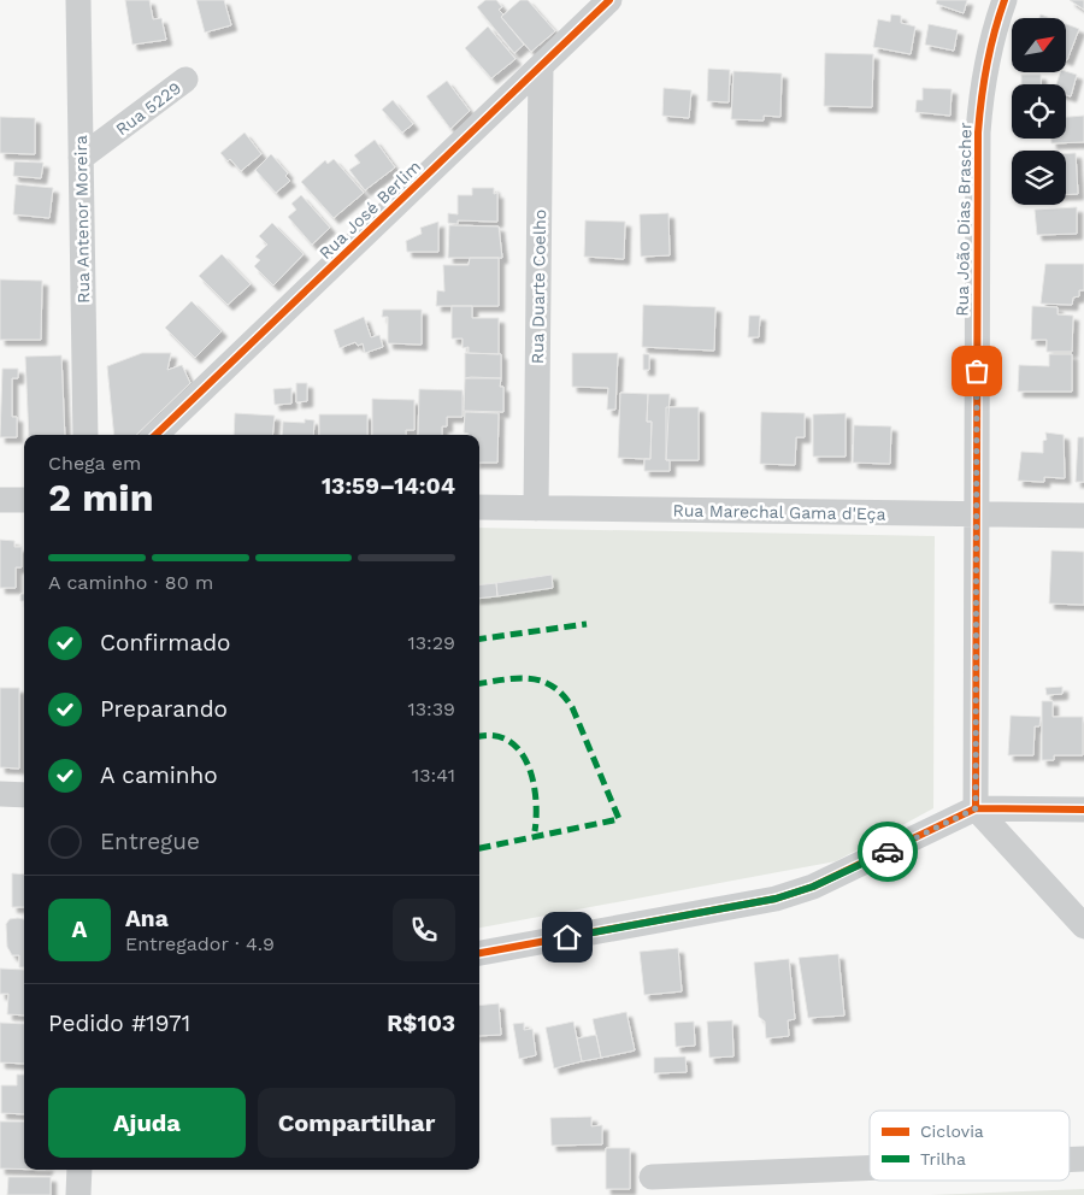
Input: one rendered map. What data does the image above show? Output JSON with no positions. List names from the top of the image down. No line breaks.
{"streets":{"street":["Rua 5229","Rua José Berlim","Rua Antenor Moreira","Rua João Dias Brascher","Rua Duarte Coelho","Rua Marechal Gama d'Eça"]},"crossings":[["Rua 5229","Rua Antenor Moreira"],["Rua José Berlim","Rua Duarte Coelho"],["Rua João Dias Brascher","Rua Marechal Gama d'Eça"],["Rua Duarte Coelho","Rua Marechal Gama d'Eça"]],"legend":["Ciclovia","Trilha"],"north":"top right","page":{"heading":["2 min","Chega em","13:59–14:04"],"panel":["Ana","Entregador · 4.9","Pedido #1971","R$103"],"bar":"A caminho · 80 m","list":[["Confirmado","13:29"],["Preparando","13:39"],["A caminho","13:41"],"Entregue"],"round":"A","buttons":["Ajuda","Compartilhar"]}}
